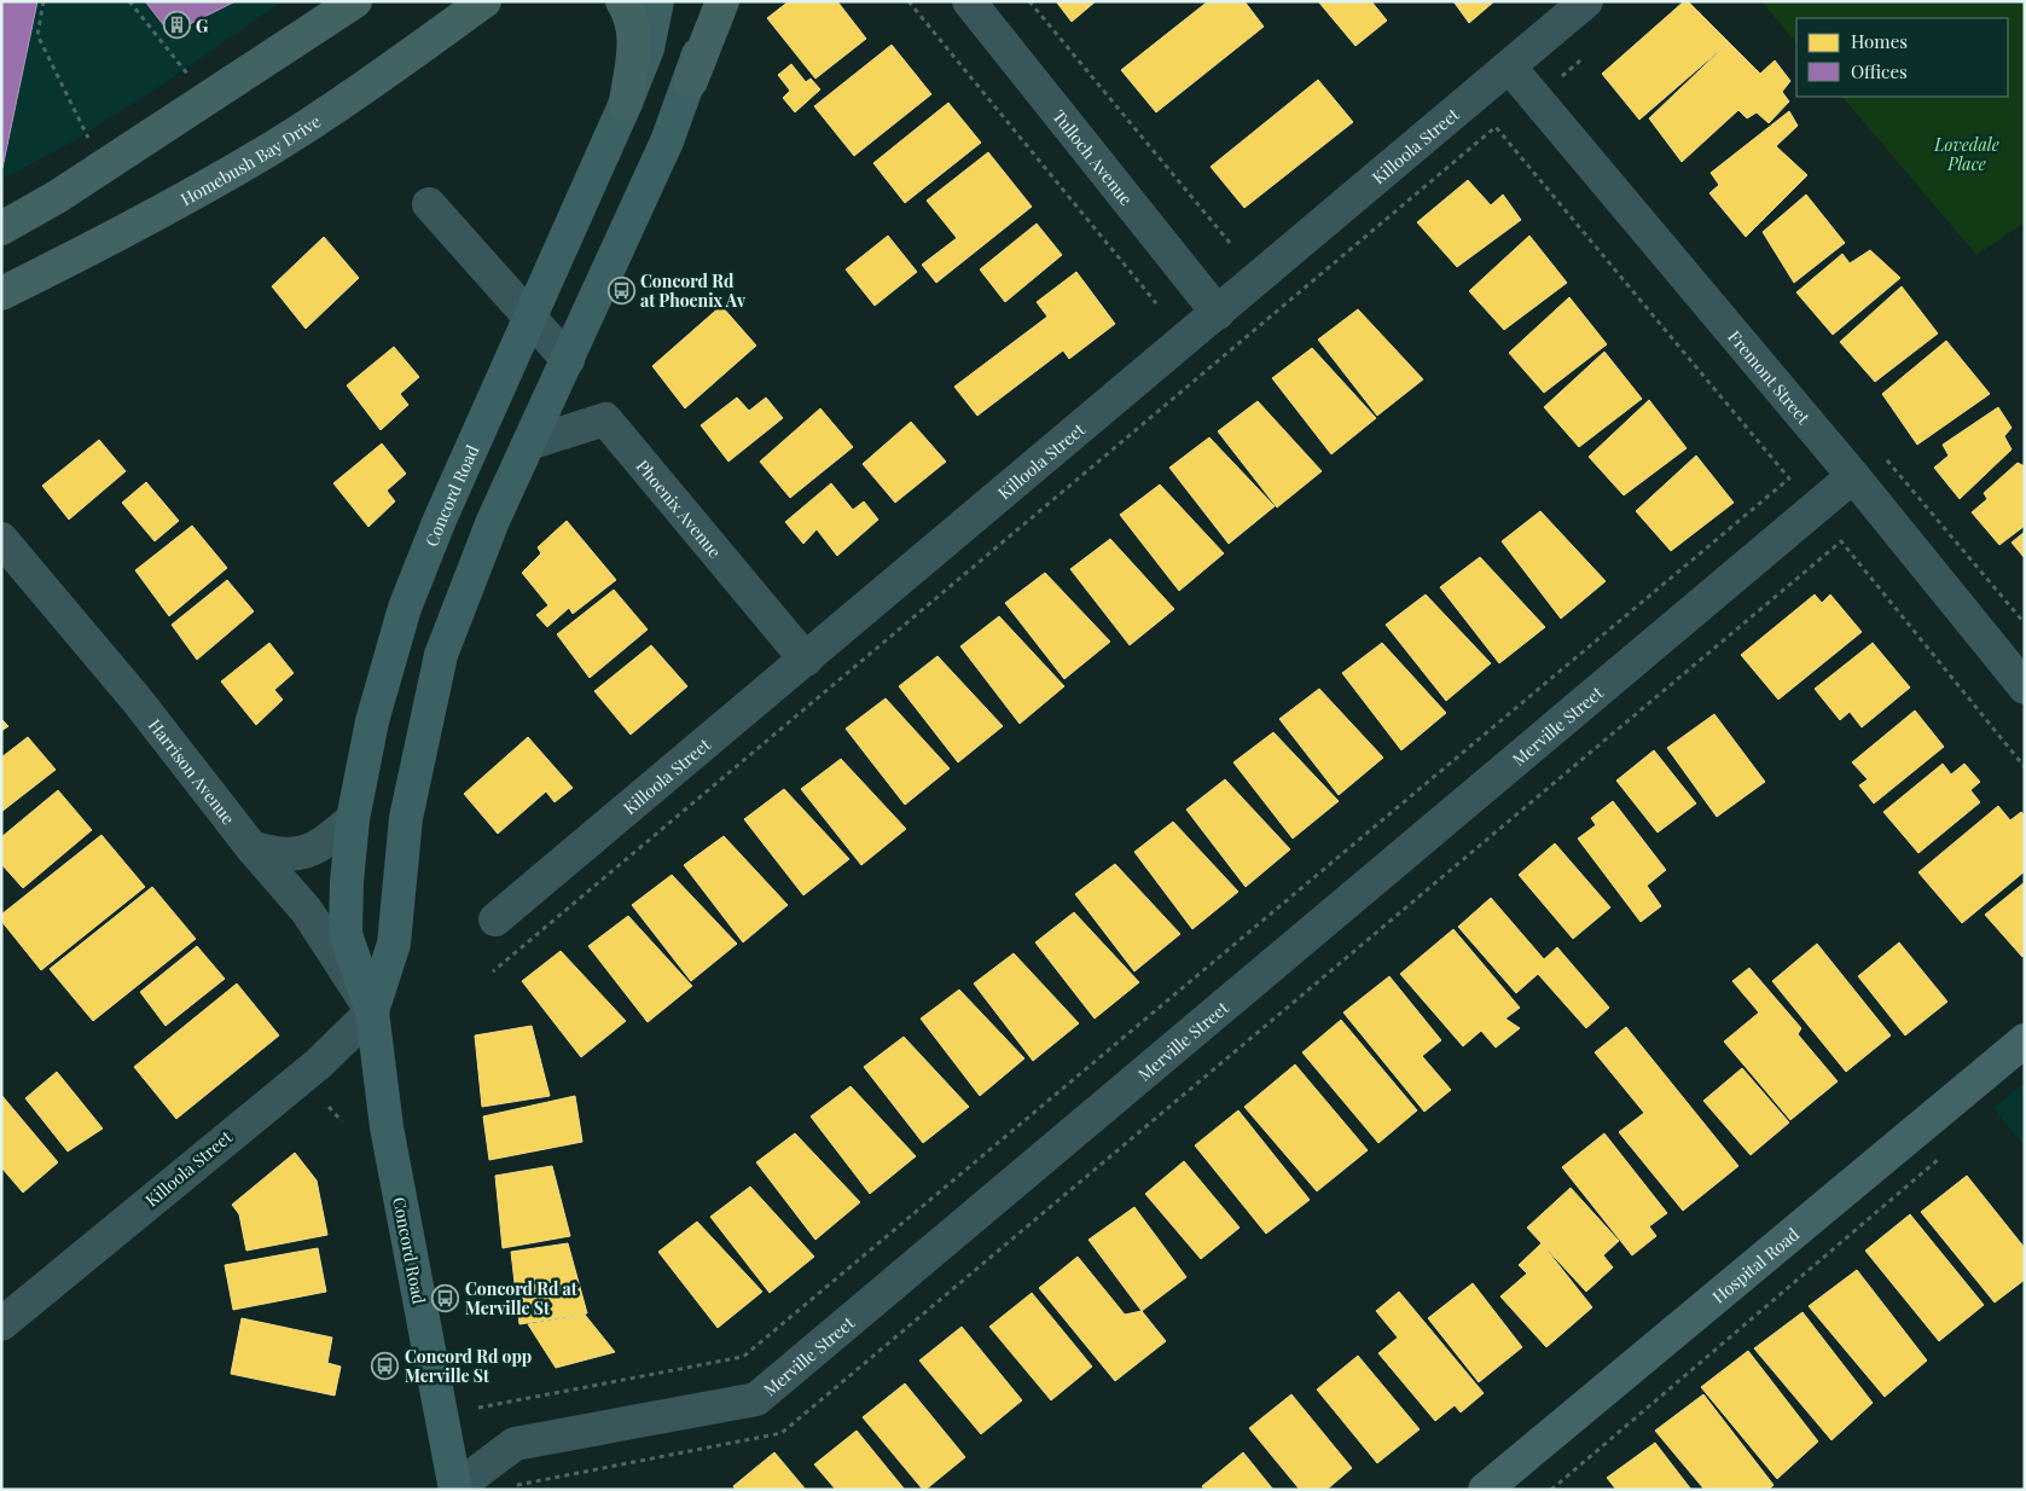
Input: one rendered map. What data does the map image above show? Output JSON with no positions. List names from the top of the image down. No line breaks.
{"streets":{"highway":["Homebush Bay Drive"],"main road":["Concord Road"],"street":["Killoola Street","Tulloch Avenue","Fremont Street","Phoenix Avenue","Merville Street","Harrison Avenue","Hospital Road"]},"crossings":[["Killoola Street","Tulloch Avenue"],["Killoola Street","Fremont Street"],["Killoola Street","Concord Road"],["Killoola Street","Phoenix Avenue"],["Killoola Street","Harrison Avenue"],["Fremont Street","Merville Street"],["Concord Road","Phoenix Avenue"],["Concord Road","Merville Street"],["Concord Road","Harrison Avenue"]],"parks":["Lovedale Place"],"places":{"building":["G"],"bus stop":["Concord Rd at Phoenix Av","Concord Rd at Merville St","Concord Rd opp Merville St"]},"legend":["Homes","Offices"]}
